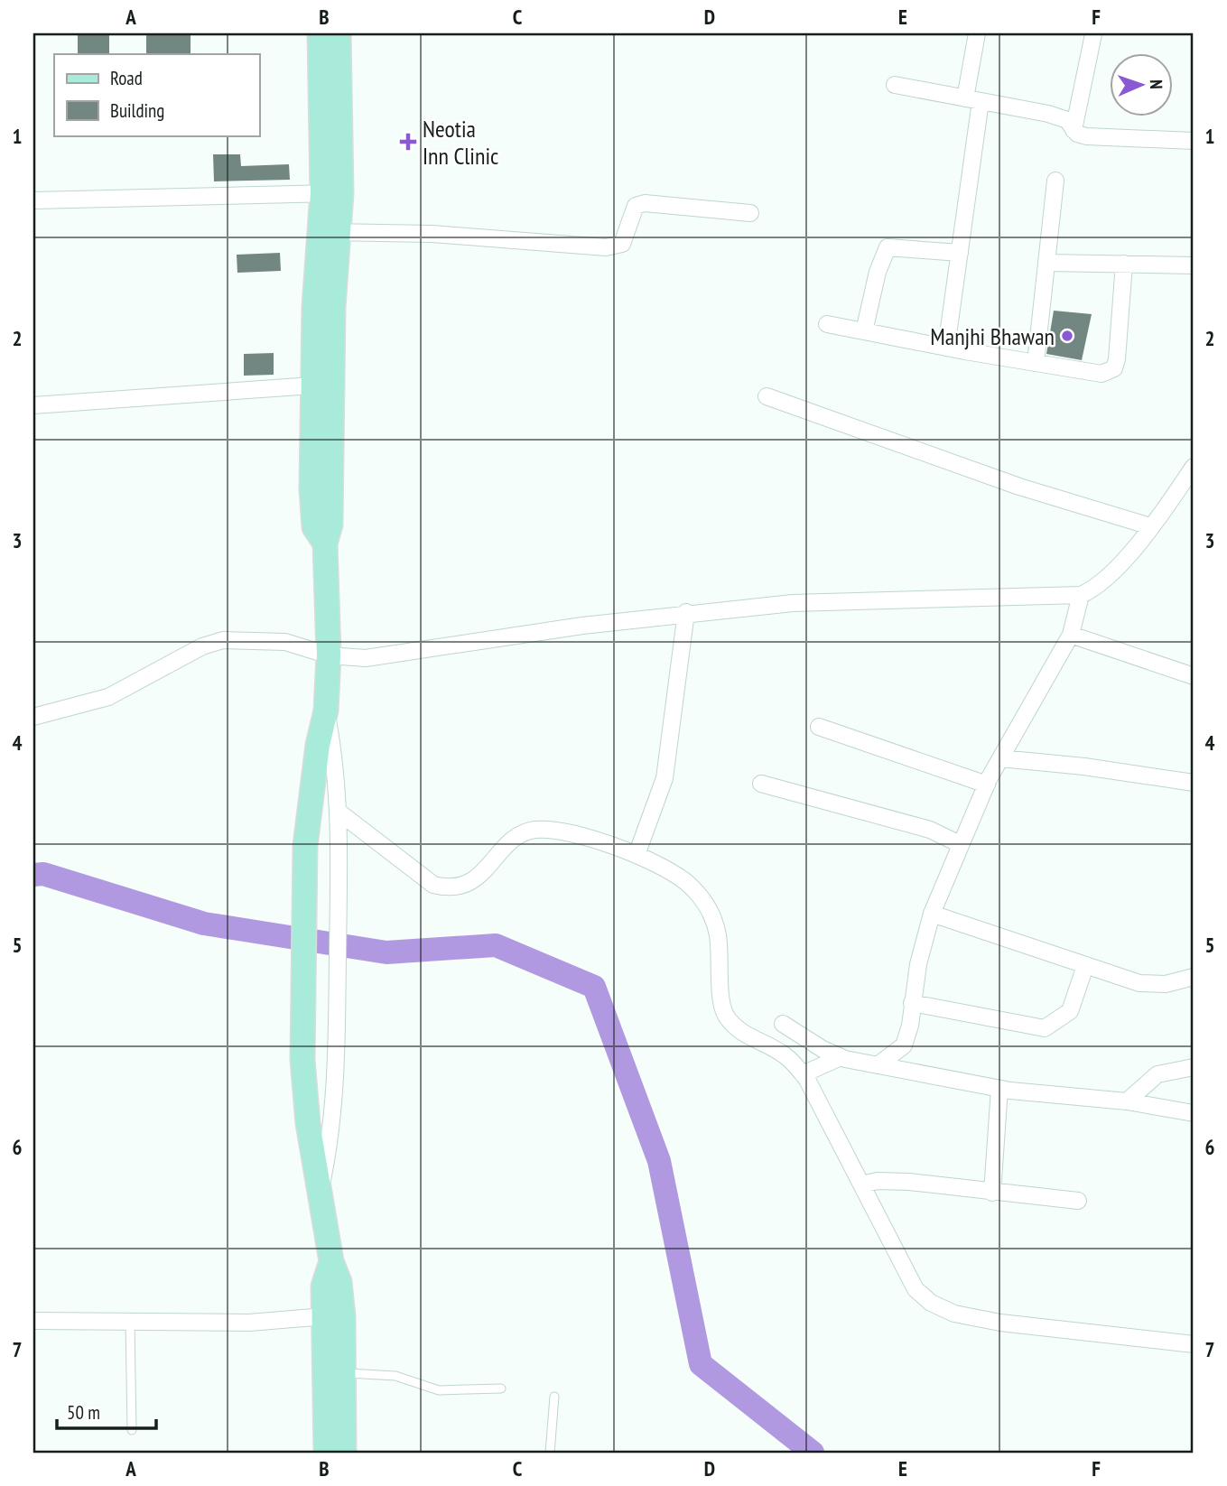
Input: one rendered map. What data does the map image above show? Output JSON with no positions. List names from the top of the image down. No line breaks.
{"places":{"health":["Neotia Inn Clinic"],"other":["Manjhi Bhawan"]},"legend":["Road","Building"],"scale_bar":"50 m","north":"right","grid":{"columns":["A","B","C","D","E","F"],"rows":["1","2","3","4","5","6","7"]}}
